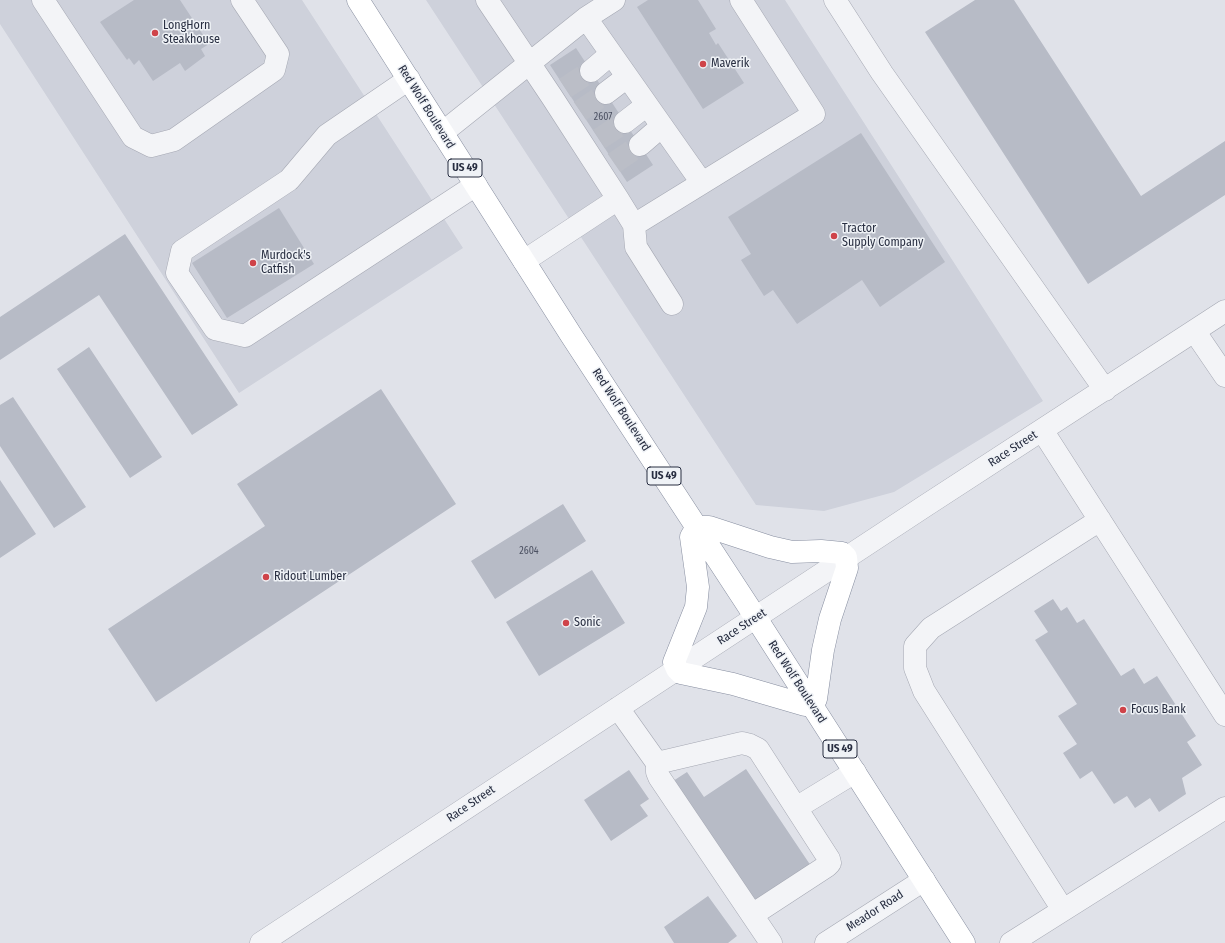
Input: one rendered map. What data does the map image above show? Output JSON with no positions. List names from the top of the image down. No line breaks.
{"streets":{"highway":["Red Wolf Boulevard","US 49"],"street":["Race Street","Meador Road"]},"crossings":[["Red Wolf Boulevard","US 49"],["Red Wolf Boulevard","Race Street"],["Red Wolf Boulevard","Meador Road"],["US 49","Meador Road"]],"places":["LongHorn Steakhouse","Maverik","Tractor Supply Company","Murdock's Catfish","Ridout Lumber","Sonic","Focus Bank"],"house_numbers":["2607","2604"]}
